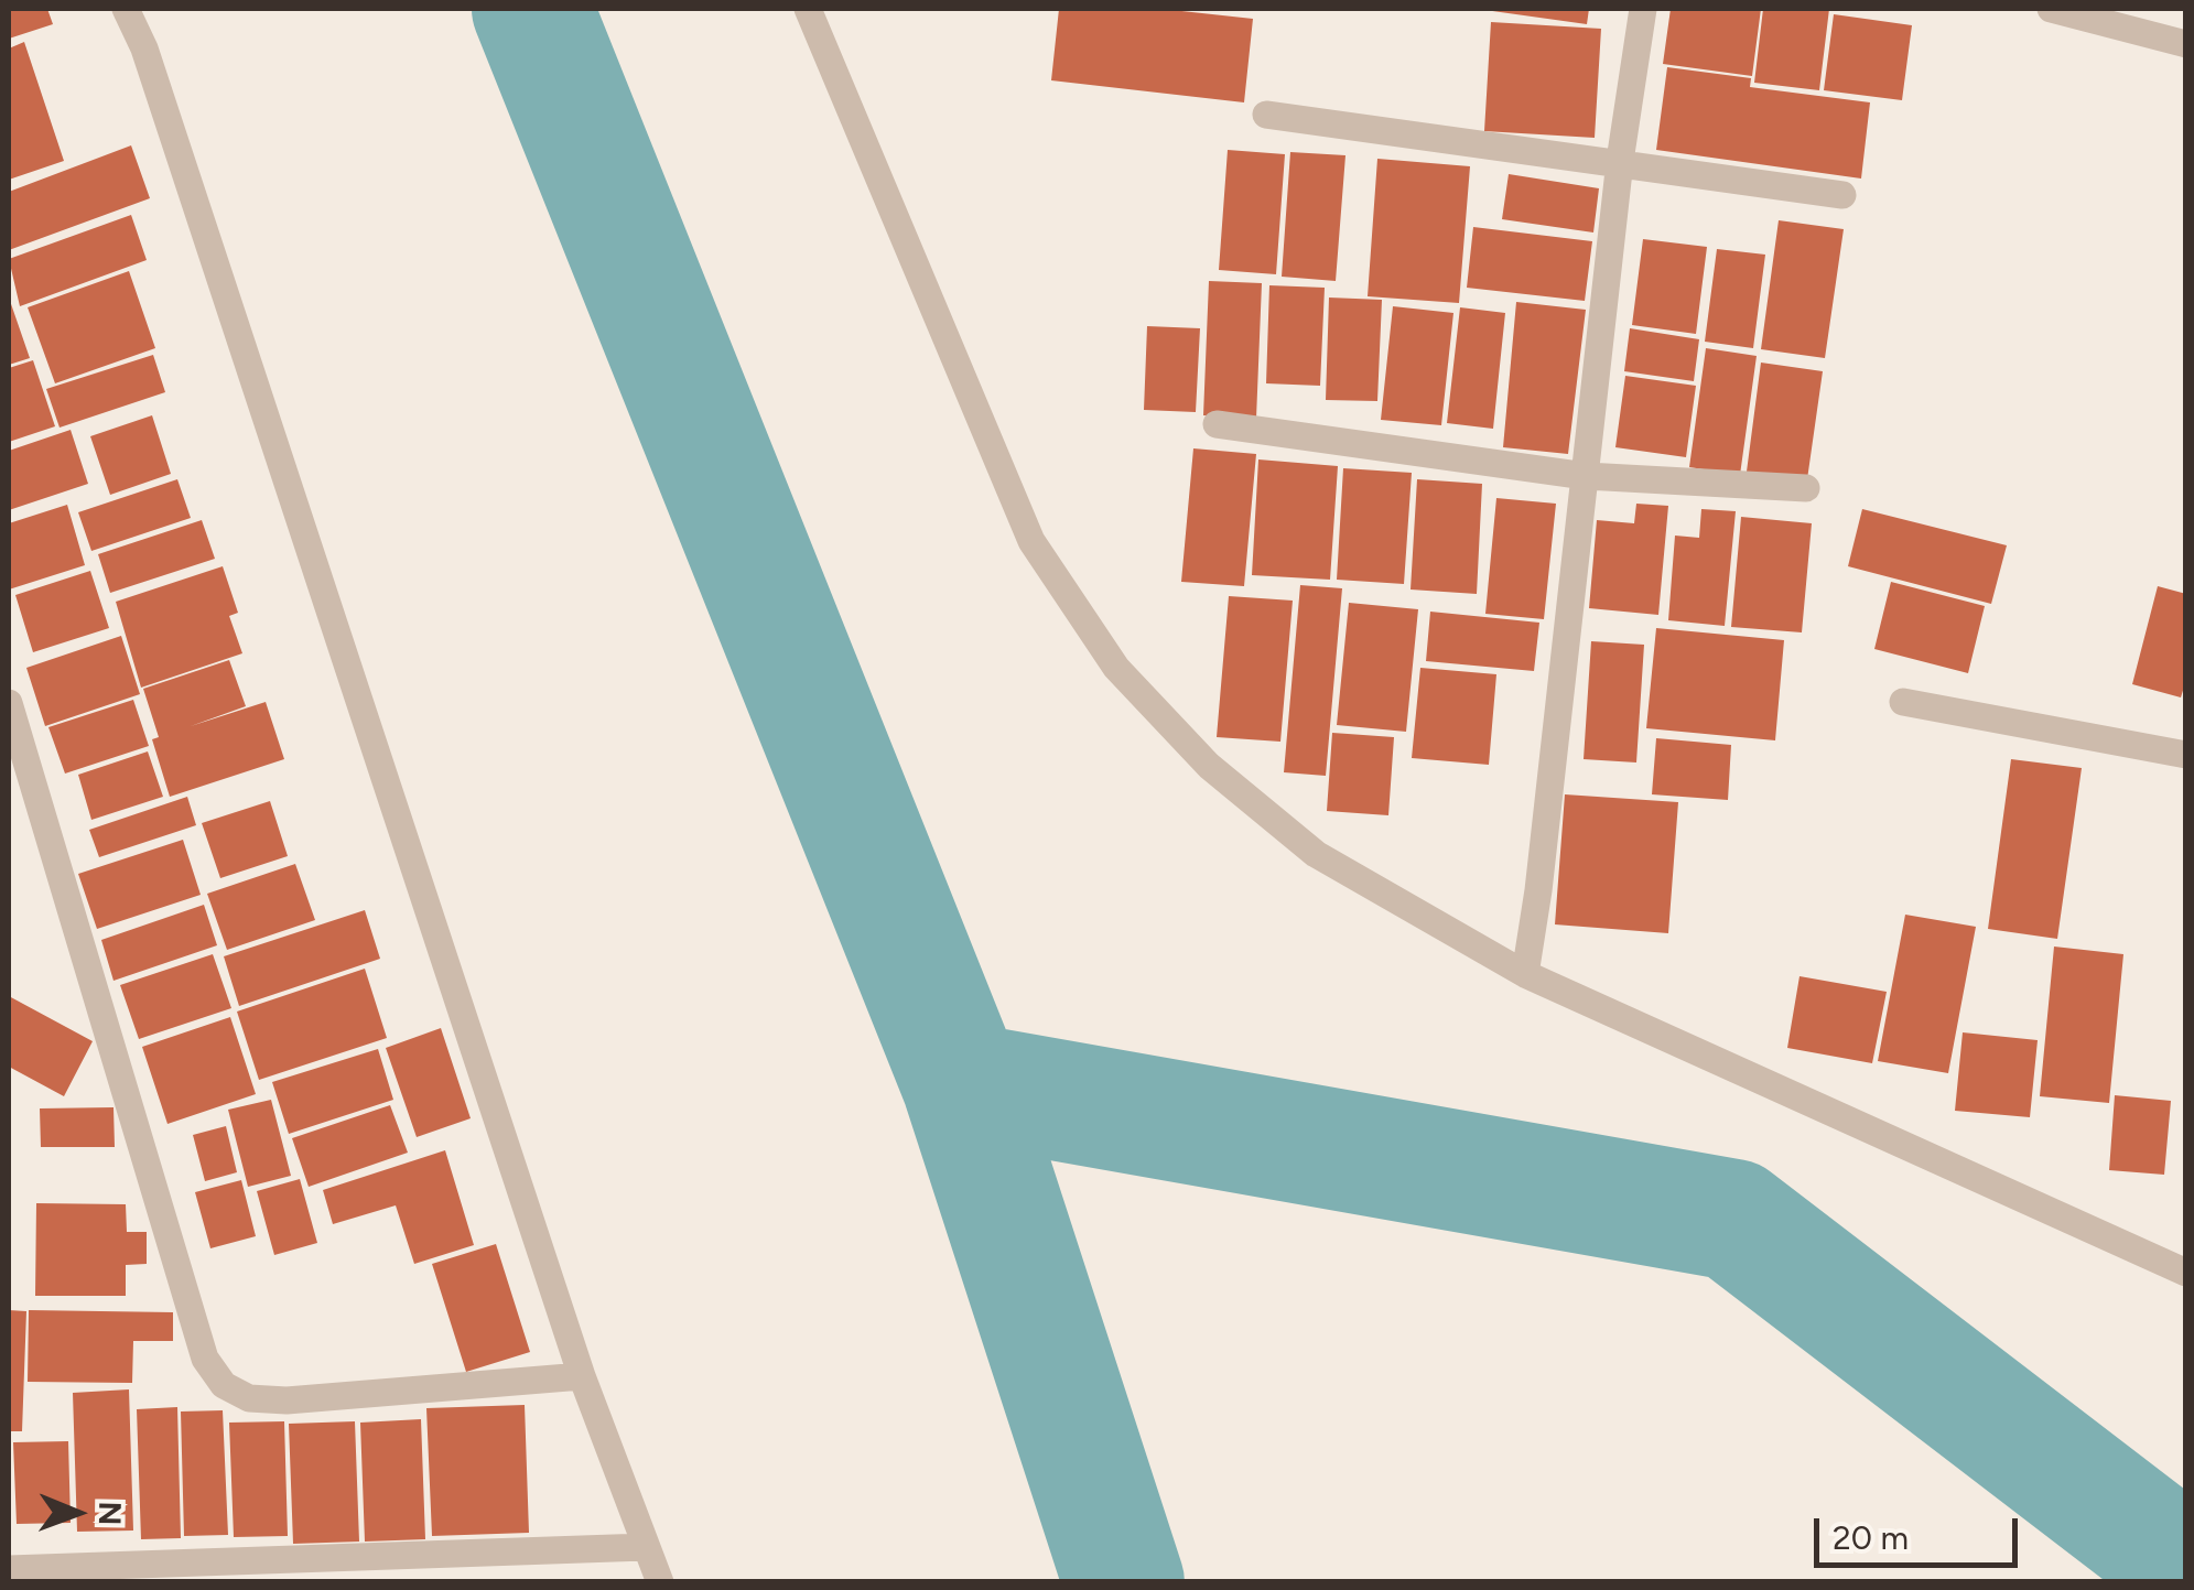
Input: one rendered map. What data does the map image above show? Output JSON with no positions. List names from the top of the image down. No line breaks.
{"scale_bar":"20 m","north":"right"}
